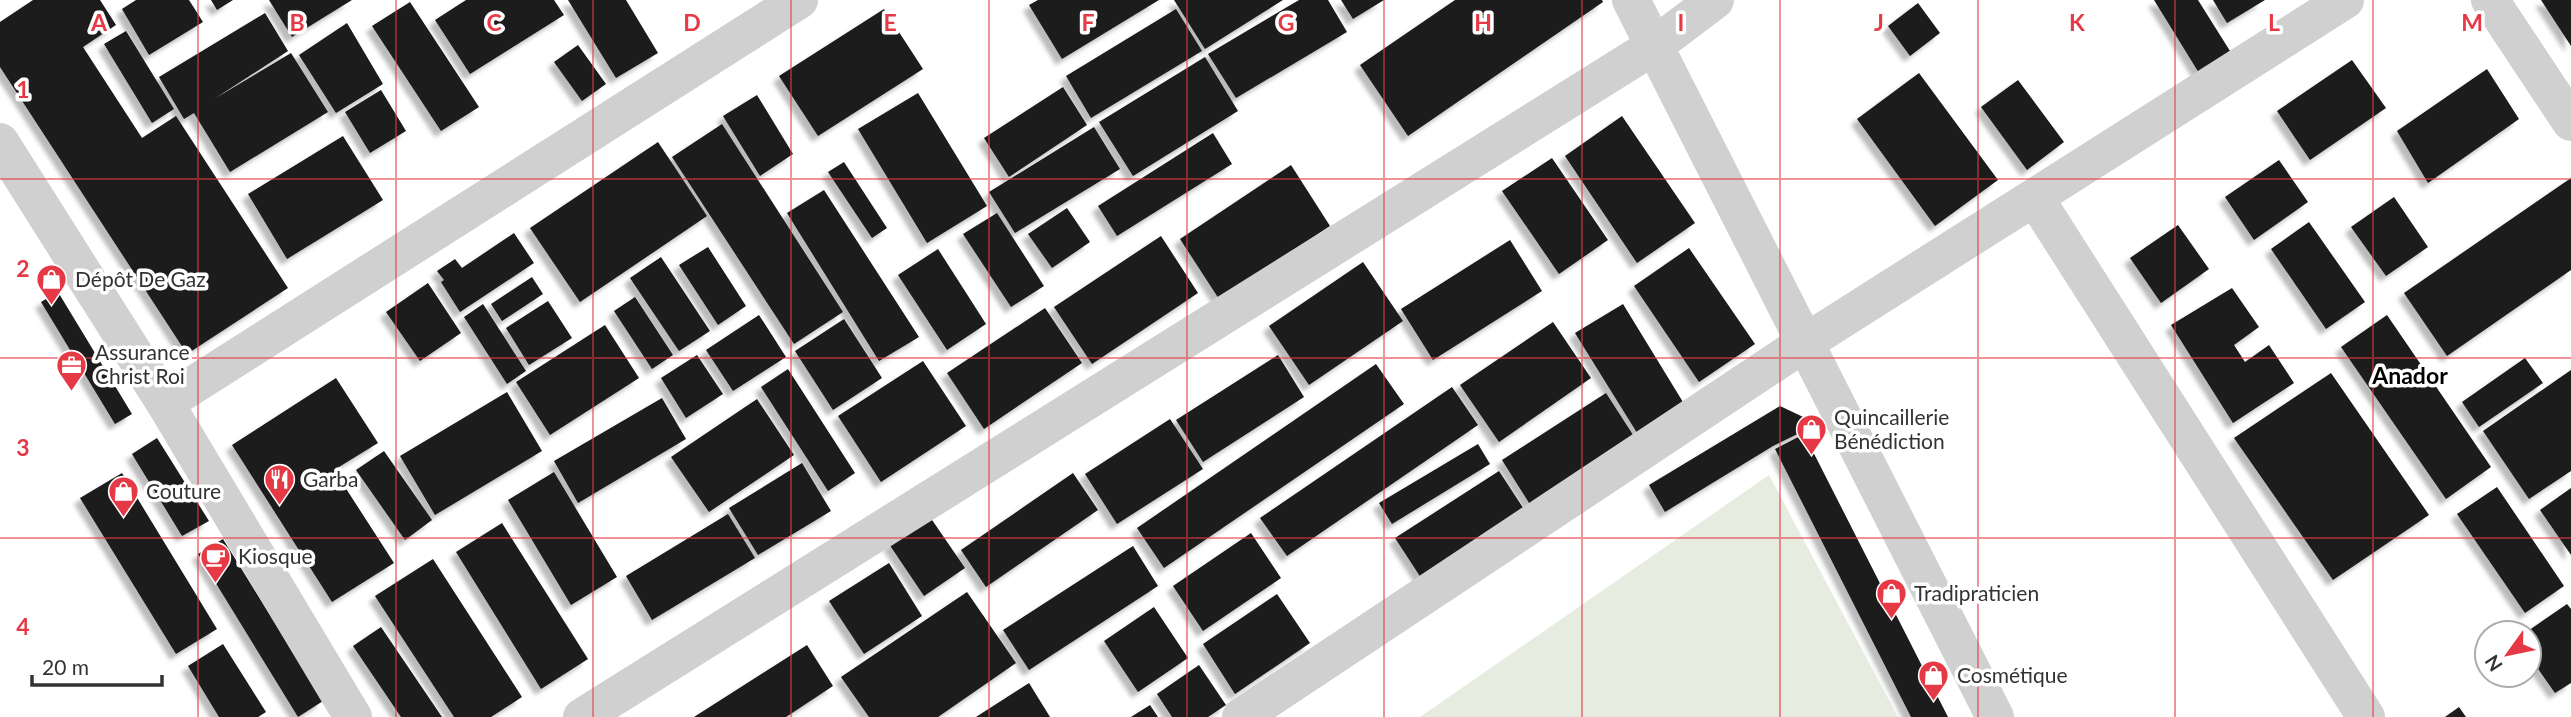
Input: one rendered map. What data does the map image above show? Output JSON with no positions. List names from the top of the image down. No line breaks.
{"districts":["Anador"],"places":{"shop":["Dépôt De Gaz","Quincaillerie Bénédiction","Couture","Tradipraticien","Cosmétique"],"office":["Assurance Christ Roi"],"restaurant":["Garba"],"cafe":["Kiosque"]},"scale_bar":"20 m","north":"bottom left","grid":{"columns":["A","B","C","D","E","F","G","H","I","J","K","L","M"],"rows":["1","2","3","4"]}}
